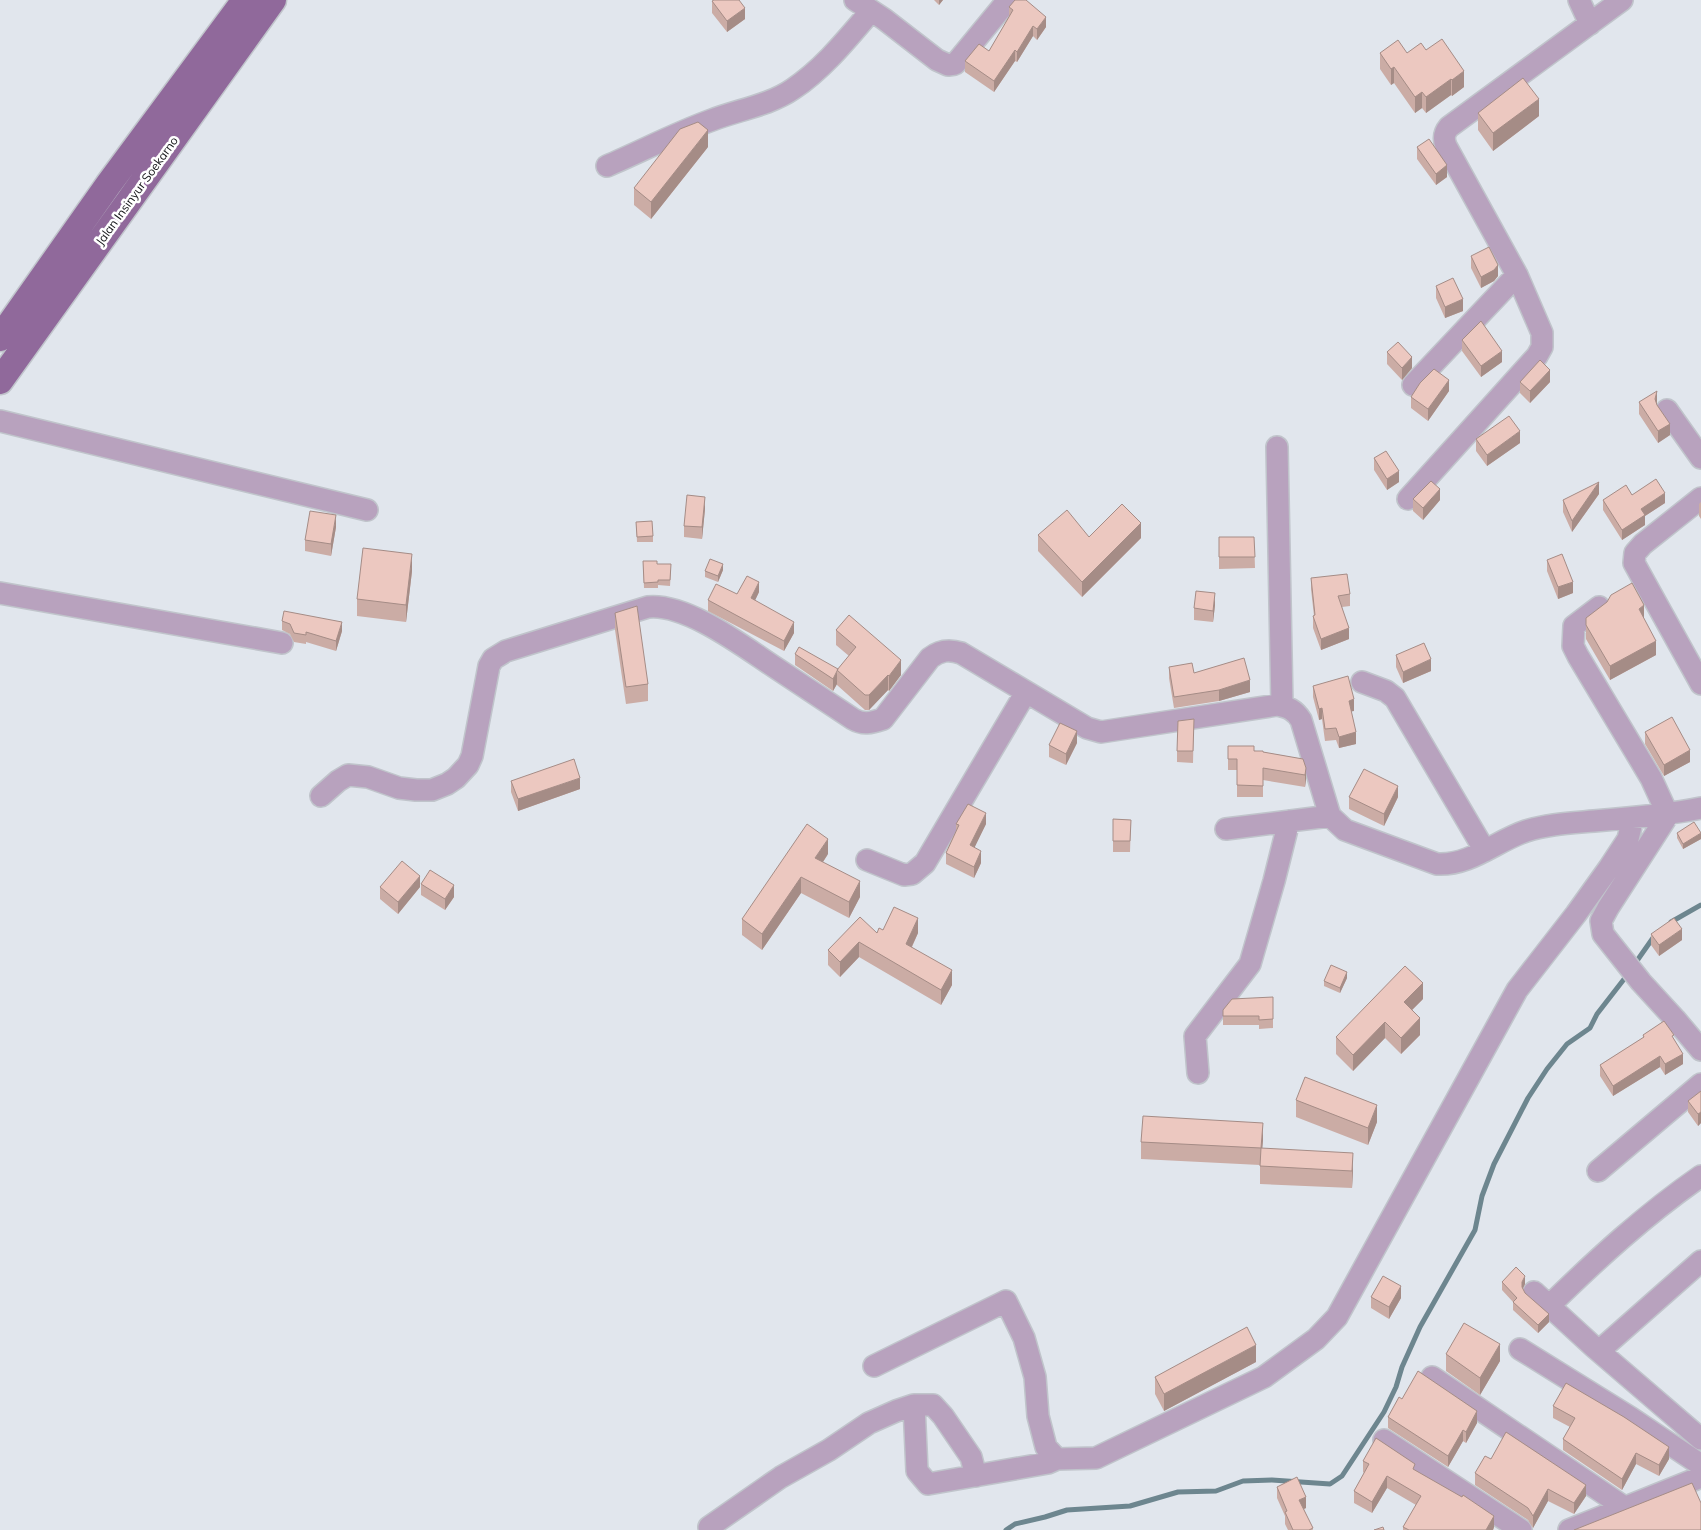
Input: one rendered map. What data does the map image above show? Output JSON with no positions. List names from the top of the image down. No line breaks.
{"streets":{"main road":["Jalan Insinyur Soekarno"]}}
